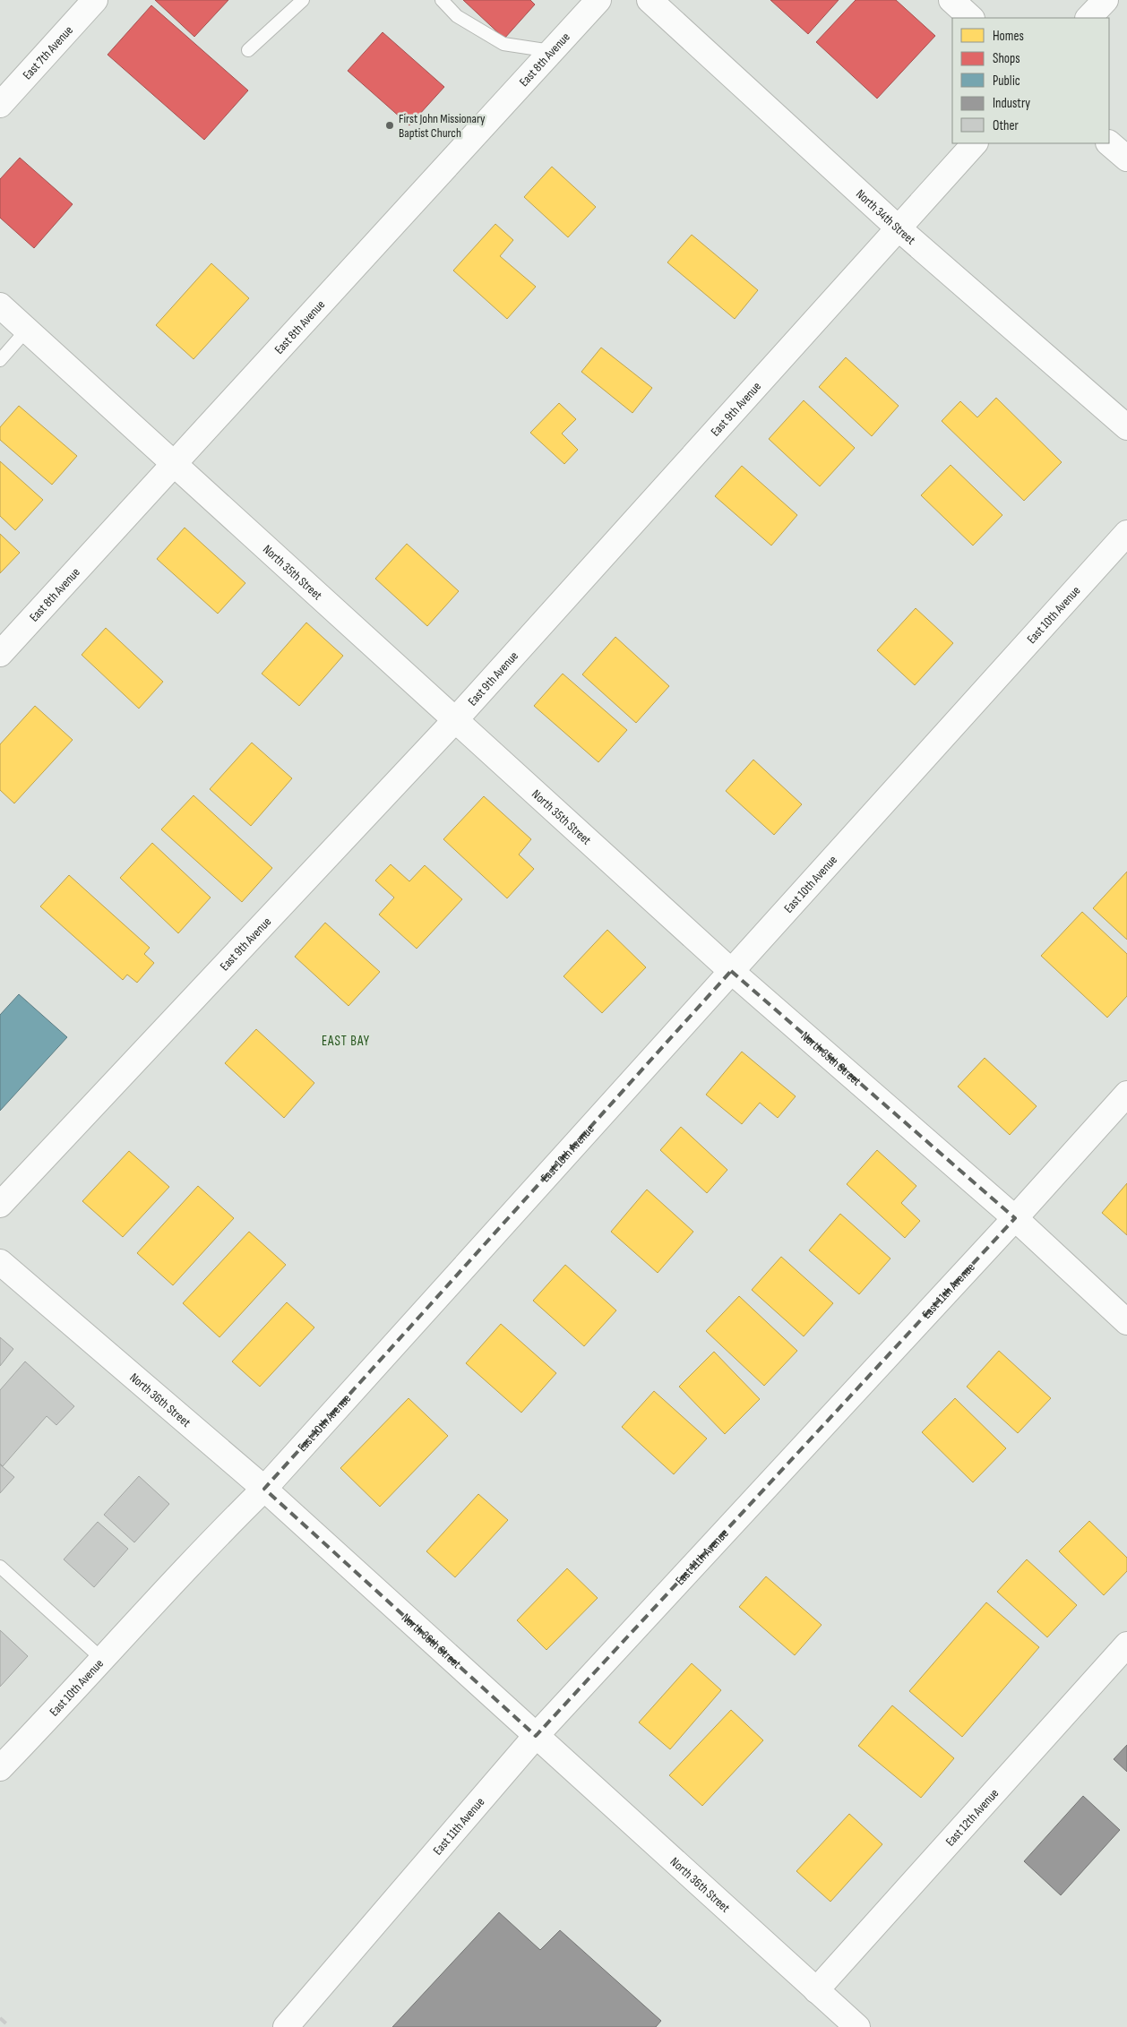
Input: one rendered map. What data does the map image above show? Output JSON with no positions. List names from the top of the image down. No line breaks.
{"streets":{"street":["East 7th Avenue","East 8th Avenue","North 34th Street","East 9th Avenue","North 35th Street","East 10th Avenue","East 11th Avenue","North 36th Street","East 12th Avenue"]},"crossings":[["East 8th Avenue","North 35th Street"],["North 34th Street","East 9th Avenue"],["East 9th Avenue","North 35th Street"],["North 35th Street","East 10th Avenue"],["North 35th Street","East 11th Avenue"],["East 10th Avenue","North 36th Street"],["East 11th Avenue","North 36th Street"],["North 36th Street","East 12th Avenue"]],"districts":["EAST BAY"],"places":["First John Missionary Baptist Church"],"legend":["Homes","Shops","Public","Industry","Other"]}
